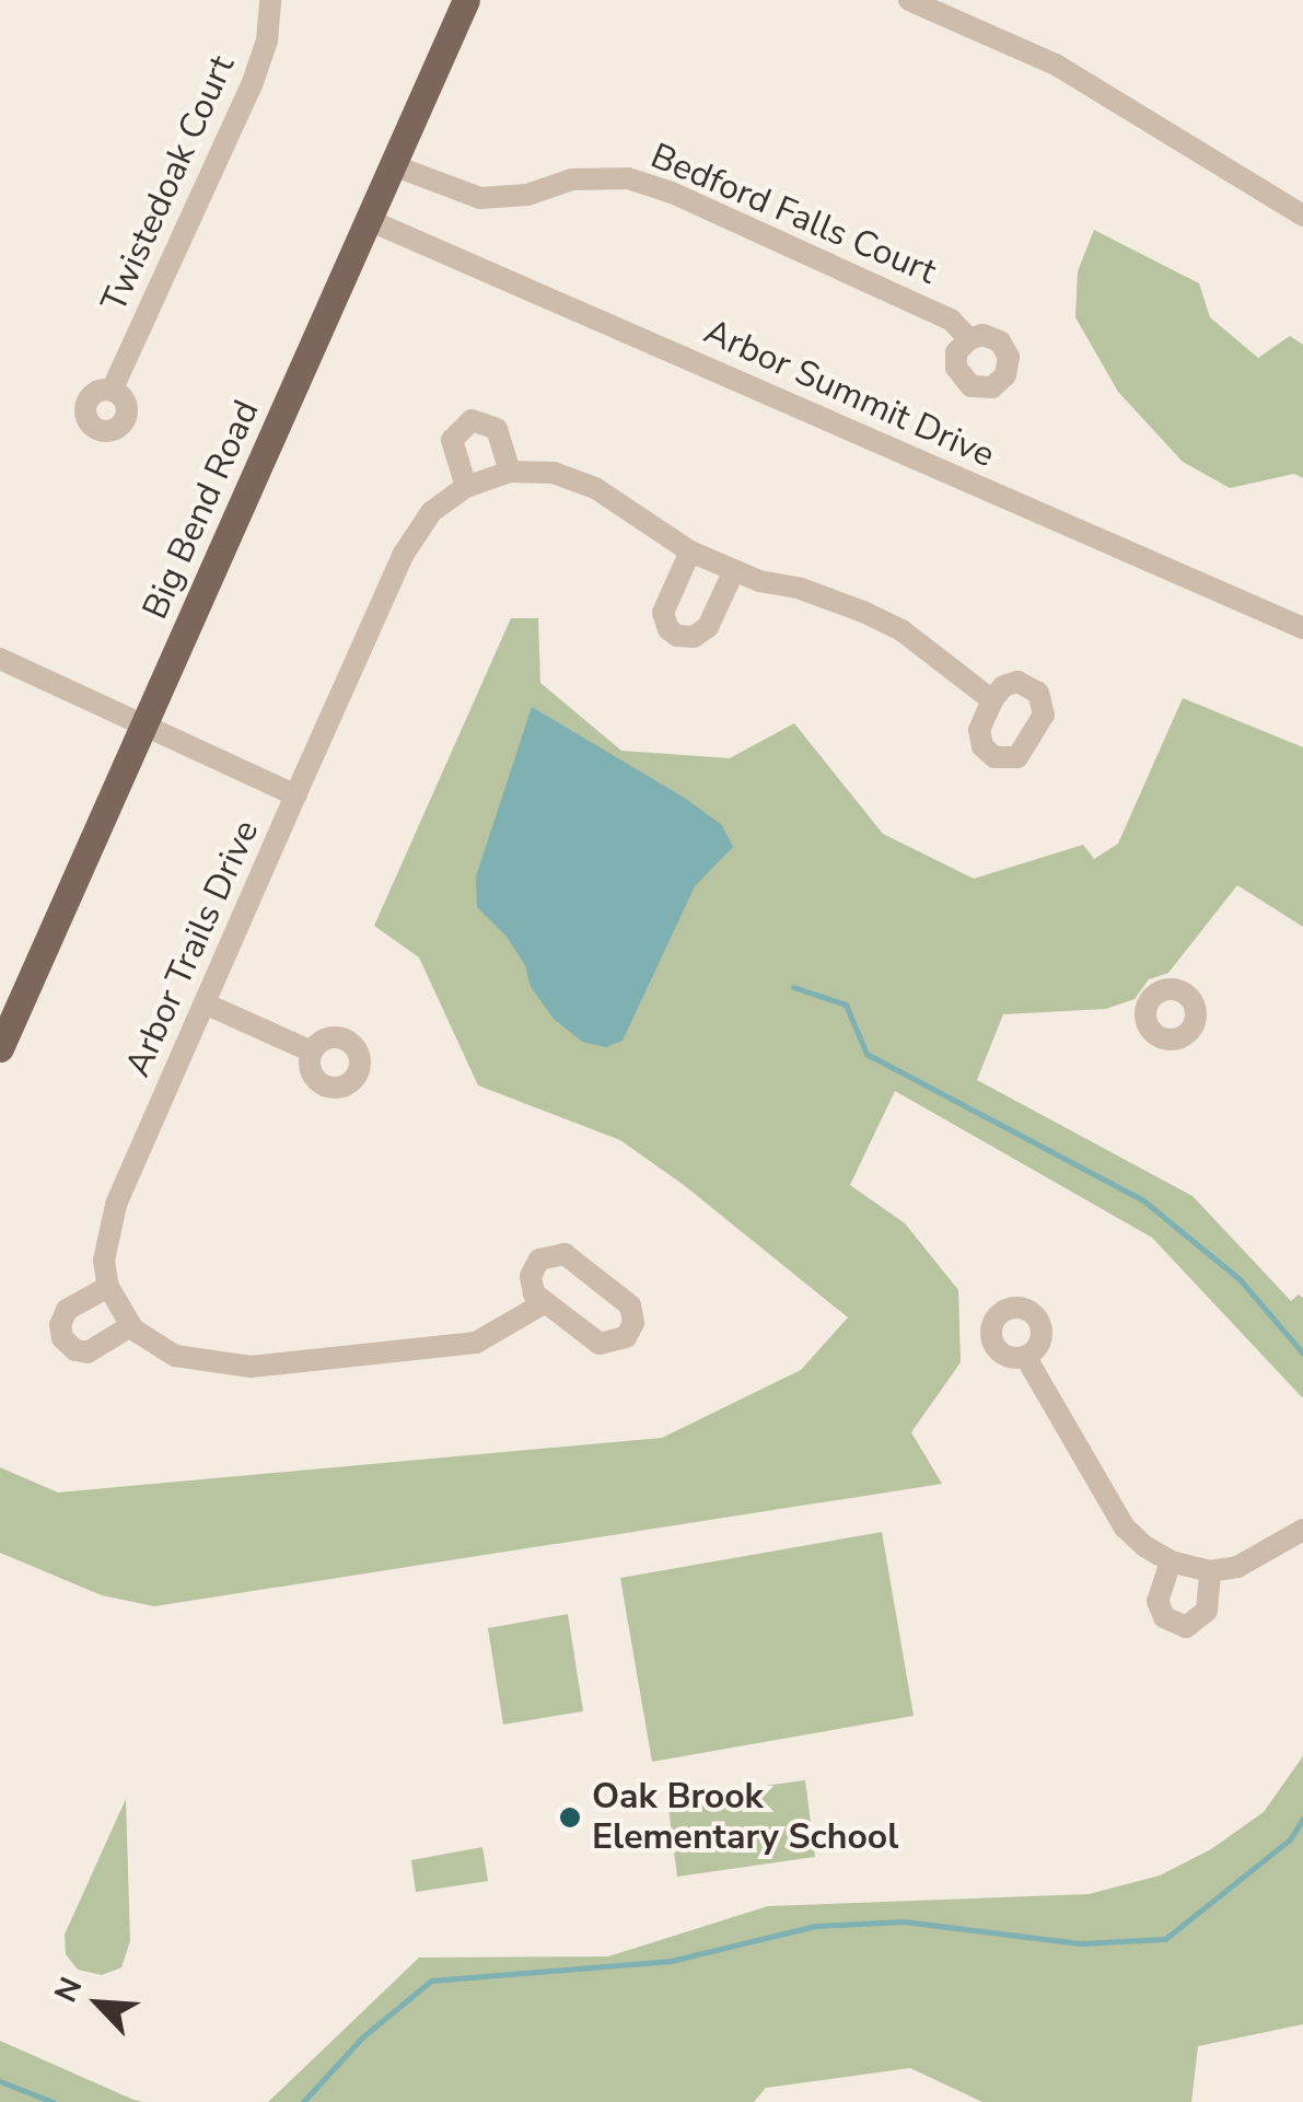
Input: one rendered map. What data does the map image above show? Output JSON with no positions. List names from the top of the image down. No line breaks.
{"streets":{"main road":["Big Bend Road"],"street":["Twistedoak Court","Bedford Falls Court","Arbor Summit Drive","Arbor Trails Drive"]},"crossings":[["Bedford Falls Court","Big Bend Road"],["Arbor Summit Drive","Big Bend Road"],["Big Bend Road","Arbor Trails Drive"]],"places":["Oak Brook Elementary School"],"north":"top left"}
